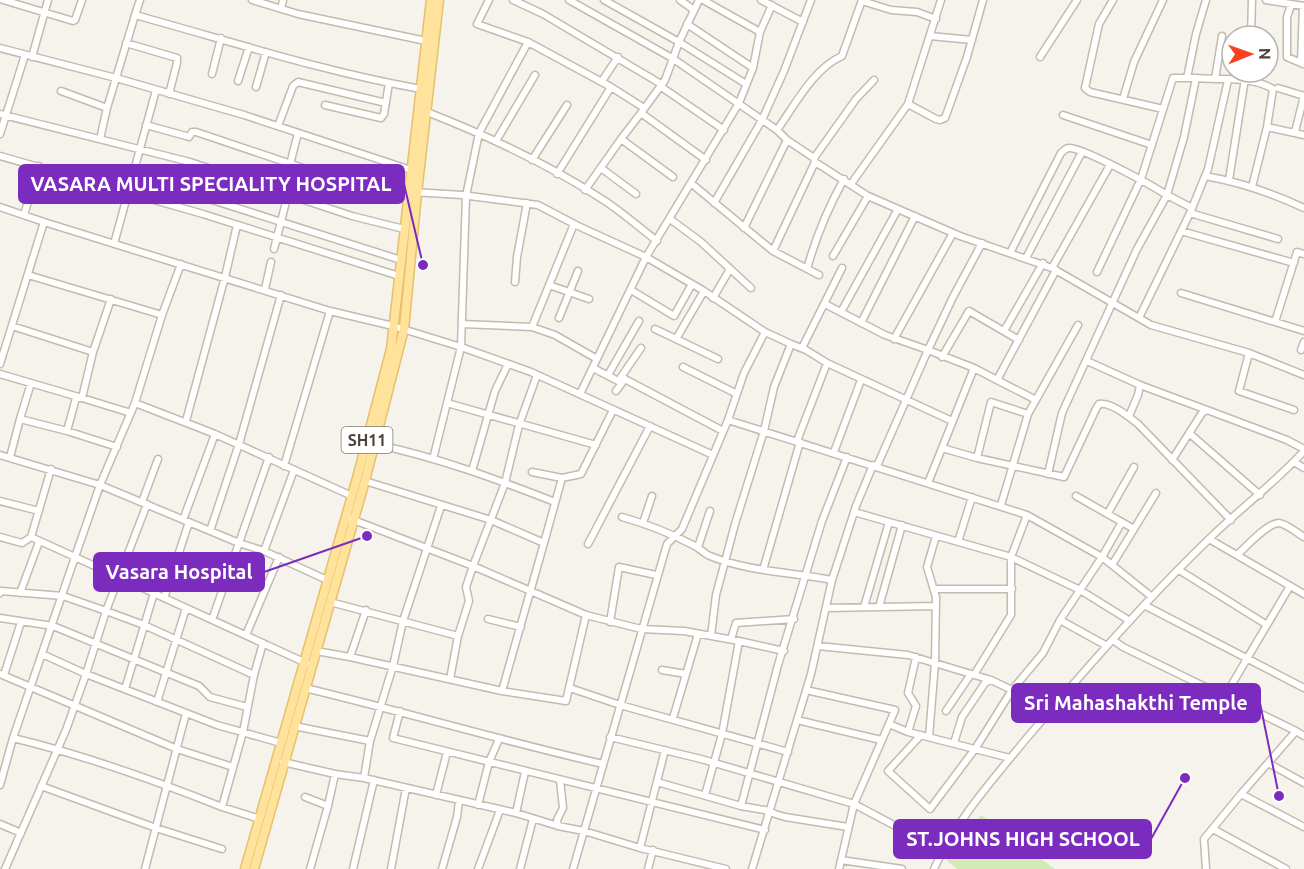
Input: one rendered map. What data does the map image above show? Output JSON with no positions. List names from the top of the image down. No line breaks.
{"streets":{"main road":["SH11"]},"places":["VASARA MULTI SPECIALITY HOSPITAL","Vasara Hospital","ST.JOHNS HIGH SCHOOL","Sri Mahashakthi Temple"],"north":"right"}
